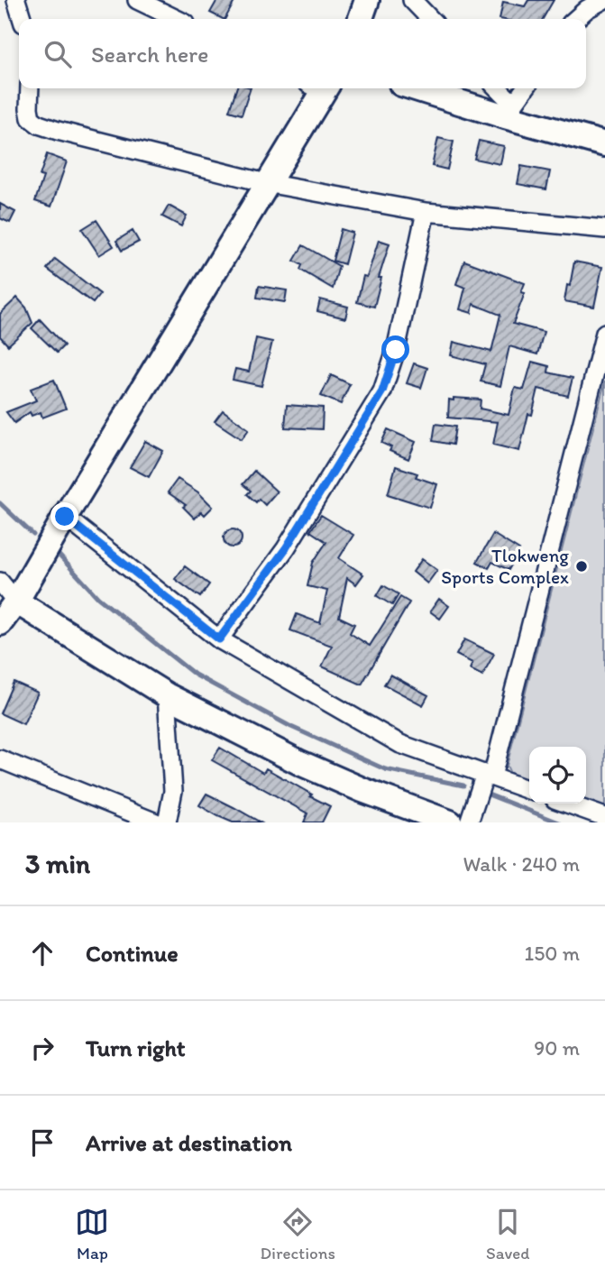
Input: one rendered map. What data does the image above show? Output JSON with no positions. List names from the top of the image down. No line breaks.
{"places":["Tlokweng Sports Complex"],"page":{"search":"Search here","heading":["3 min","Walk · 240 m"],"list":[["Continue","150 m"],["Turn right","90 m"],"Arrive at destination"],"nav":["Map","Directions","Saved"]}}
